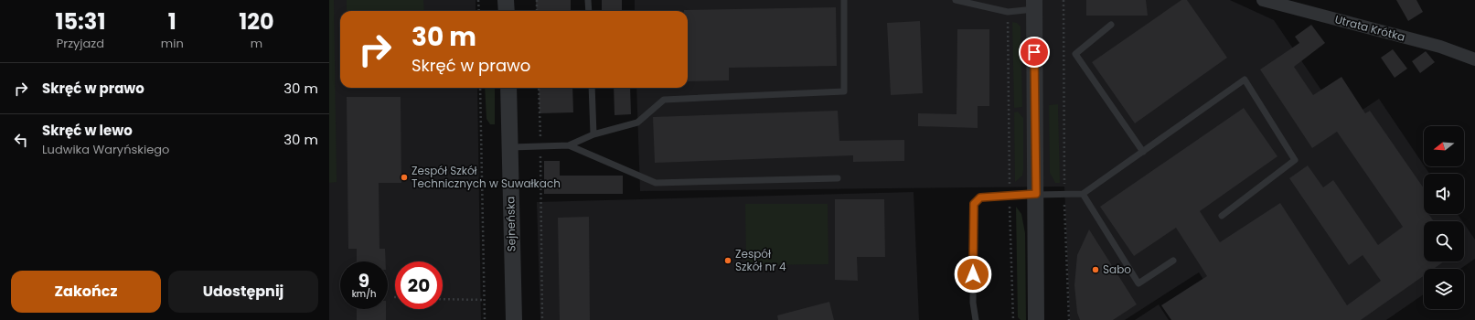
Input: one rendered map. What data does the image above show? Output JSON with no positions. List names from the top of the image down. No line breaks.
{"streets":{"street":["Utrata Krótka","Sejneńska"]},"places":["Zespół Szkół Technicznych w Suwałkach","Zespół Szkół nr 4","Sabo"],"north":"left","page":{"eta":["15:31","Przyjazd","1","min","120","m"],"turn":["30 m","Skręć w prawo"],"list":[{"name":"Skręć w prawo","value":"30 m"},{"name":"Skręć w lewo","note":"Ludwika Waryńskiego","value":"30 m"}],"speed":"9 km/h","limit":"20","buttons":["Zakończ","Udostępnij"]}}
